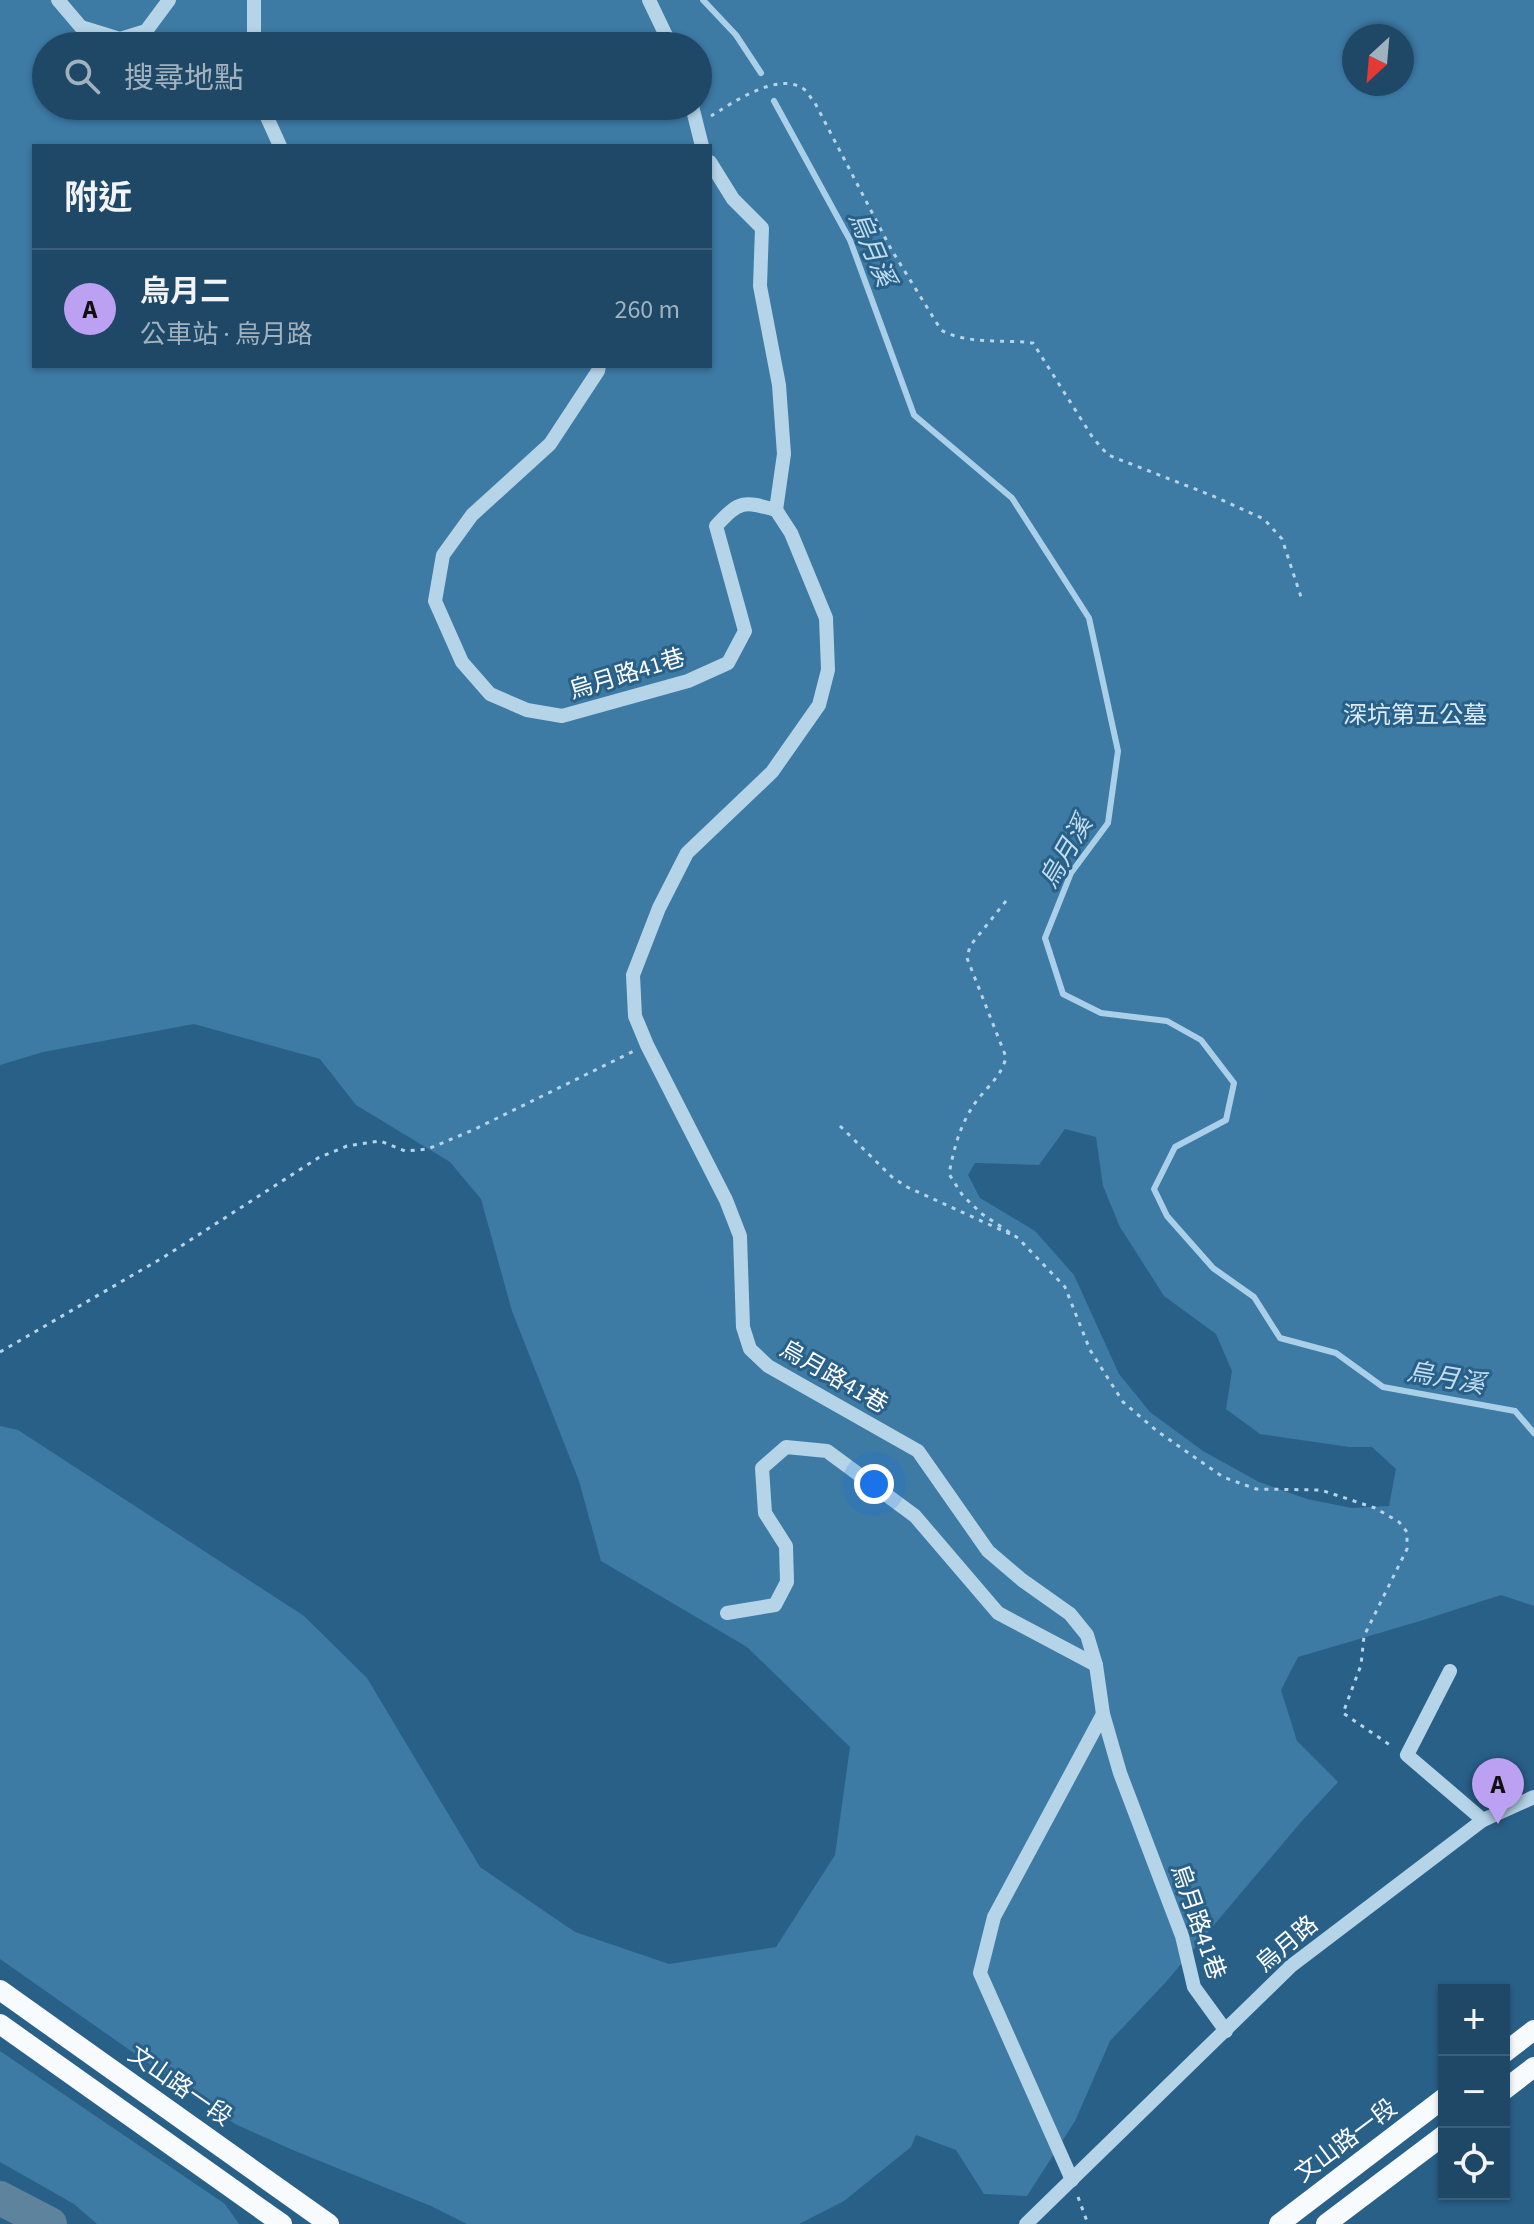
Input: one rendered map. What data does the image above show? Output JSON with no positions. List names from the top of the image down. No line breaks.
{"streets":{"main road":["文山路一段"],"street":["烏月路41巷","烏月路"]},"crossings":[["烏月路41巷","烏月路"]],"water":["烏月溪"],"parks":["深坑第五公墓"],"north":"bottom left","page":{"search":"搜尋地點","heading":"附近","list":[{"mark":"A","name":"烏月二","note":"公車站 · 烏月路","value":"260 m"}],"pins":"A","map_buttons":["+","−"]}}
